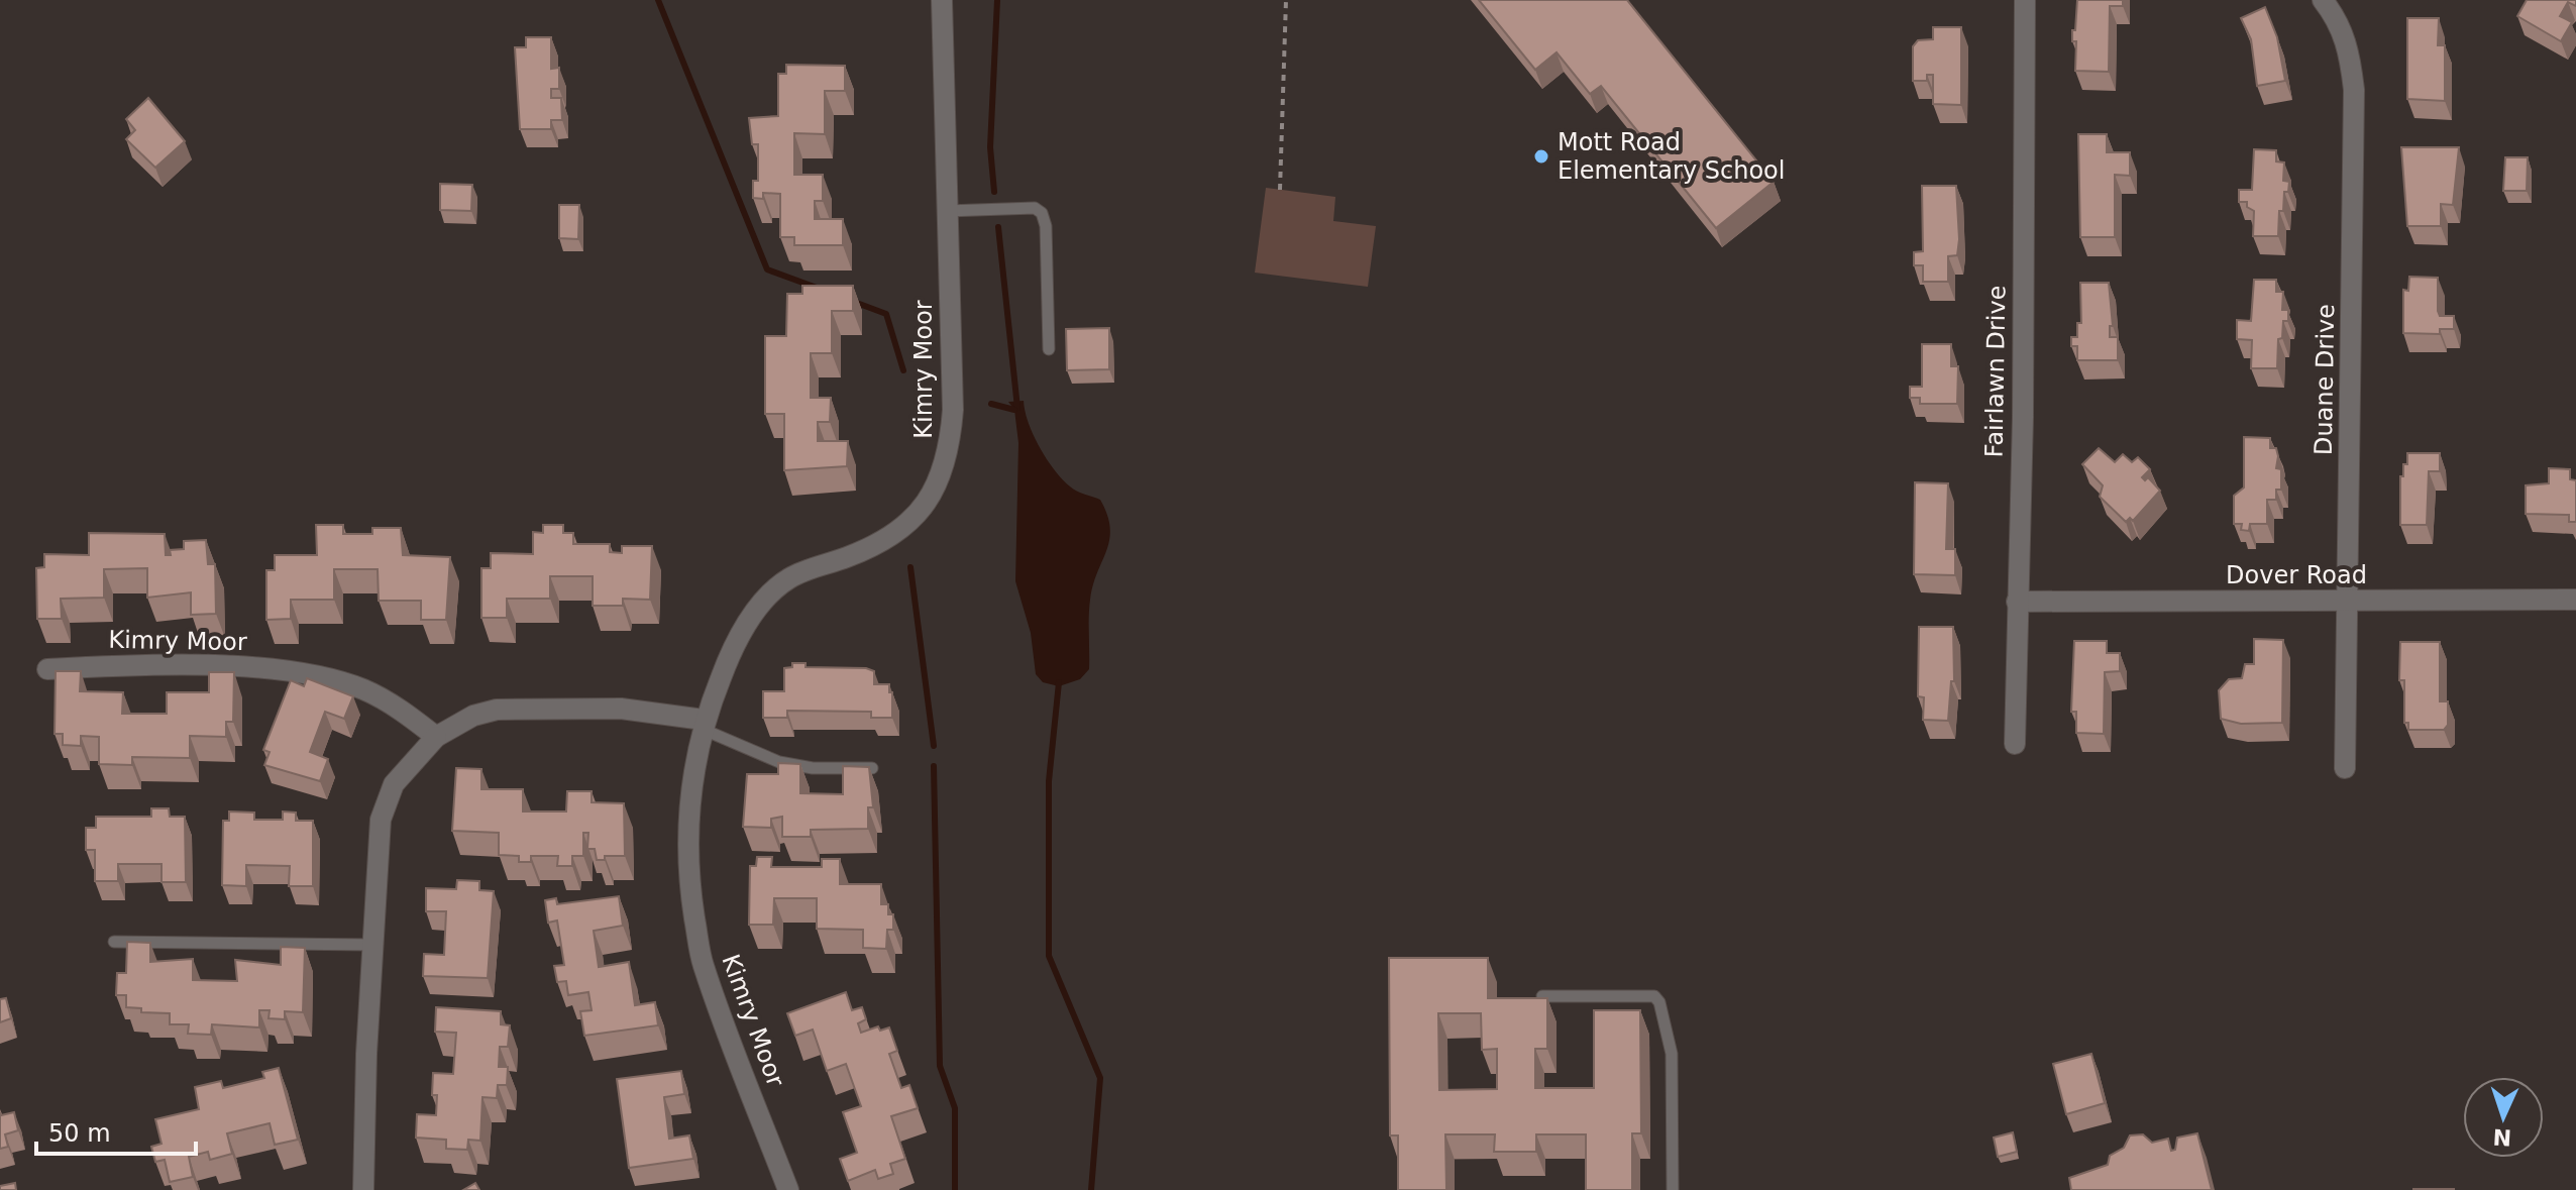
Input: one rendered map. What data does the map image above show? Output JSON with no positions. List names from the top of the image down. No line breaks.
{"streets":{"street":["Kimry Moor","Fairlawn Drive","Duane Drive","Dover Road"]},"crossings":[["Fairlawn Drive","Dover Road"],["Duane Drive","Dover Road"]],"places":["Mott Road Elementary School"],"scale_bar":"50 m","north":"bottom"}
